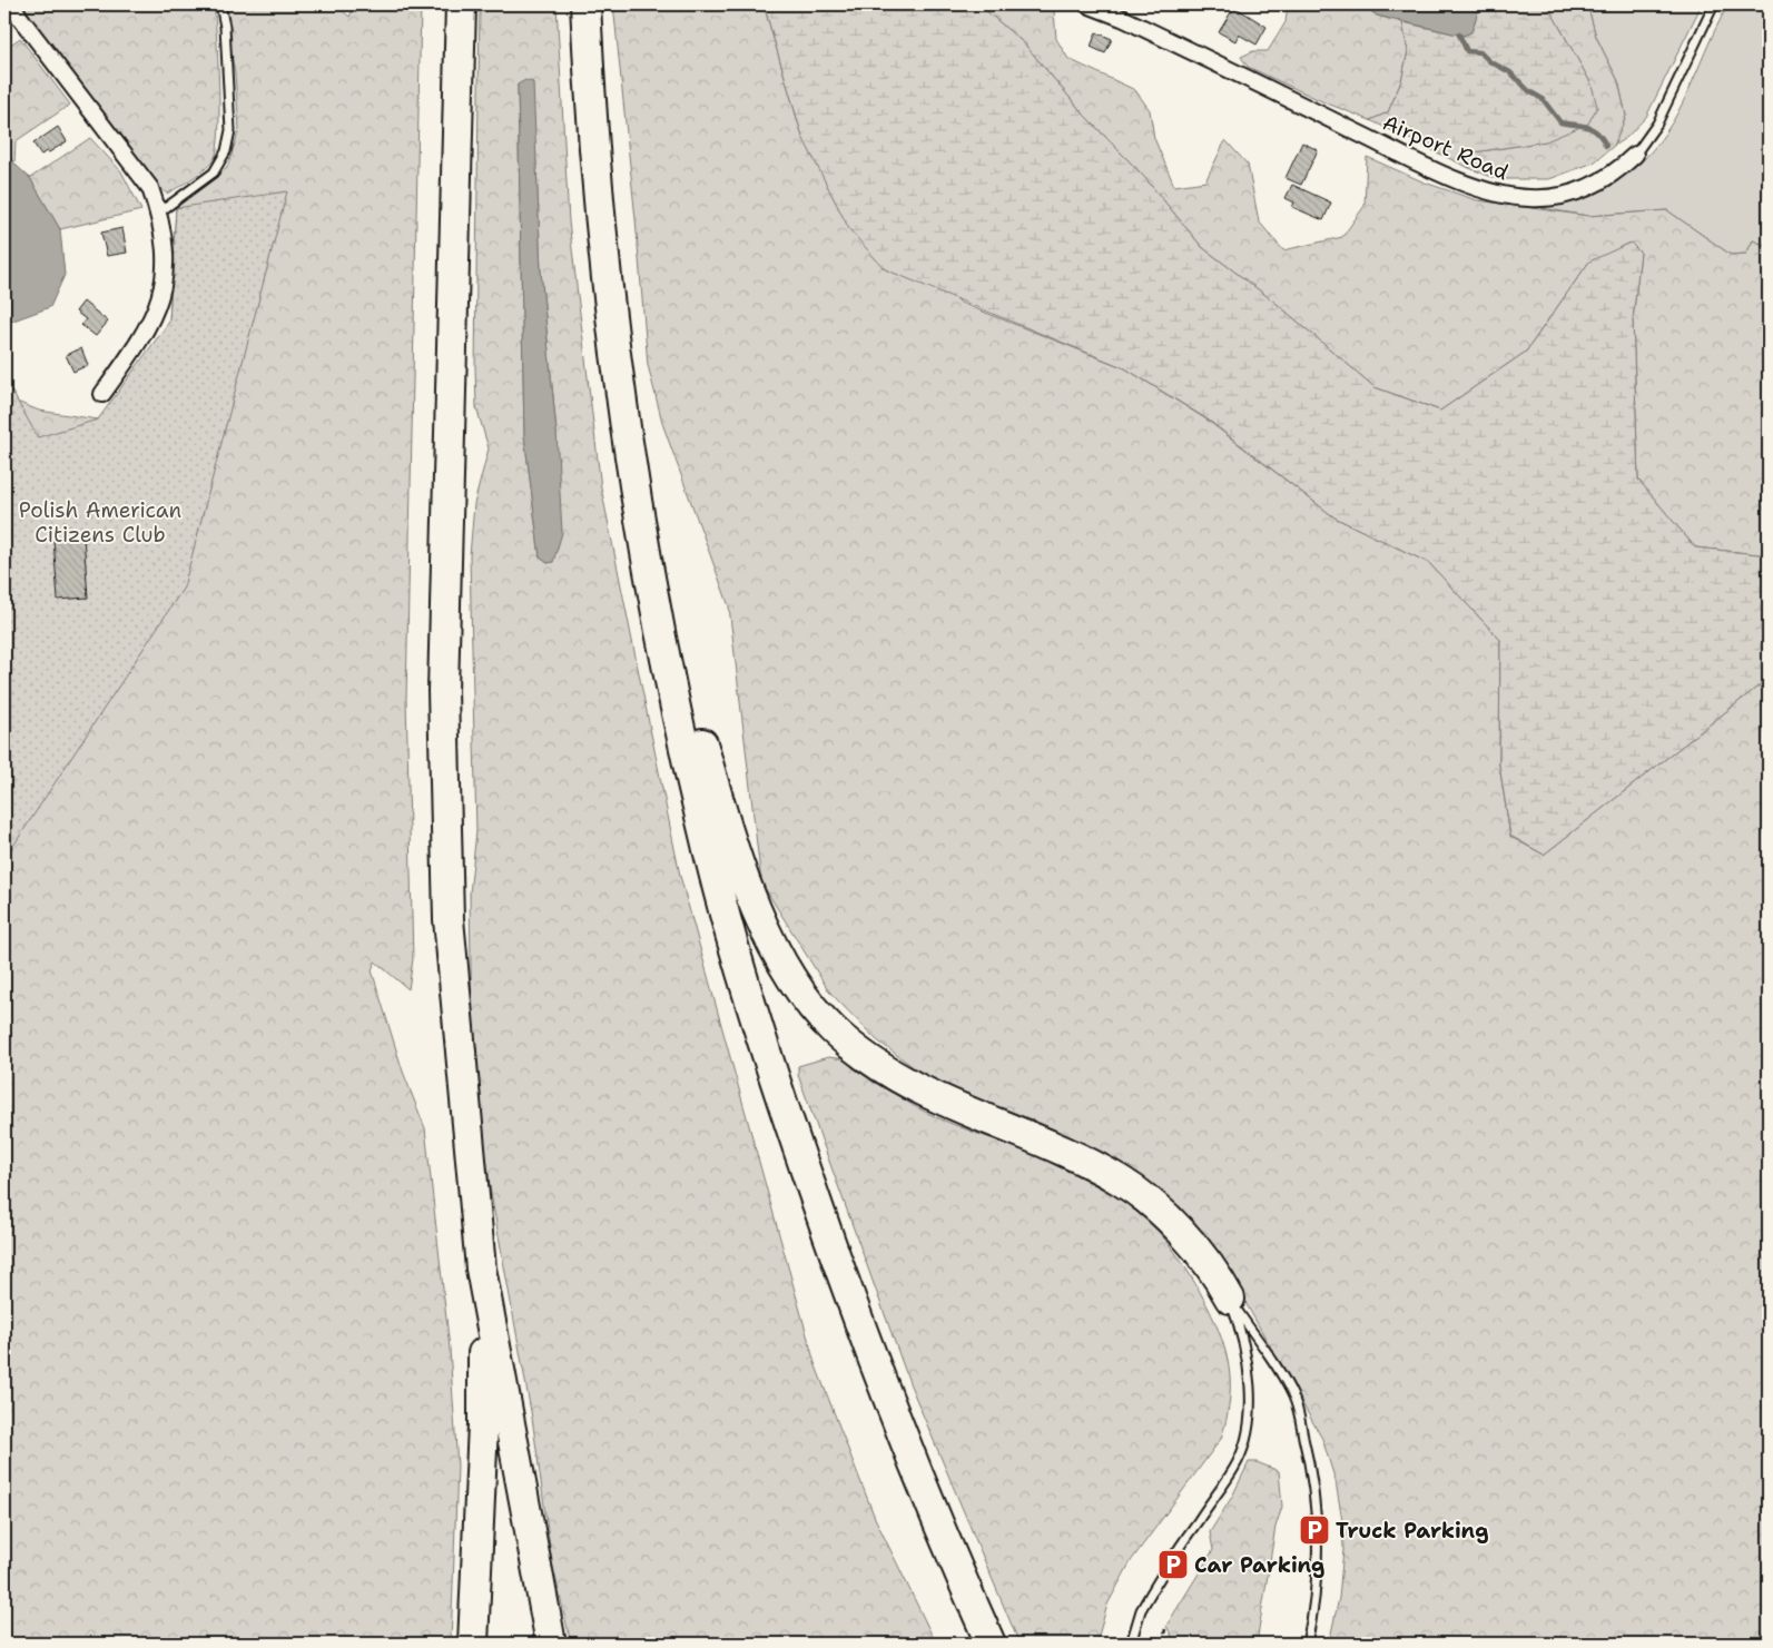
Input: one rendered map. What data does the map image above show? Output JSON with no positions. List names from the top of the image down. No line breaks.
{"streets":{"street":["Airport Road"]},"parks":["Polish American Citizens Club"],"places":{"parking":["Truck Parking","Car Parking"]}}
